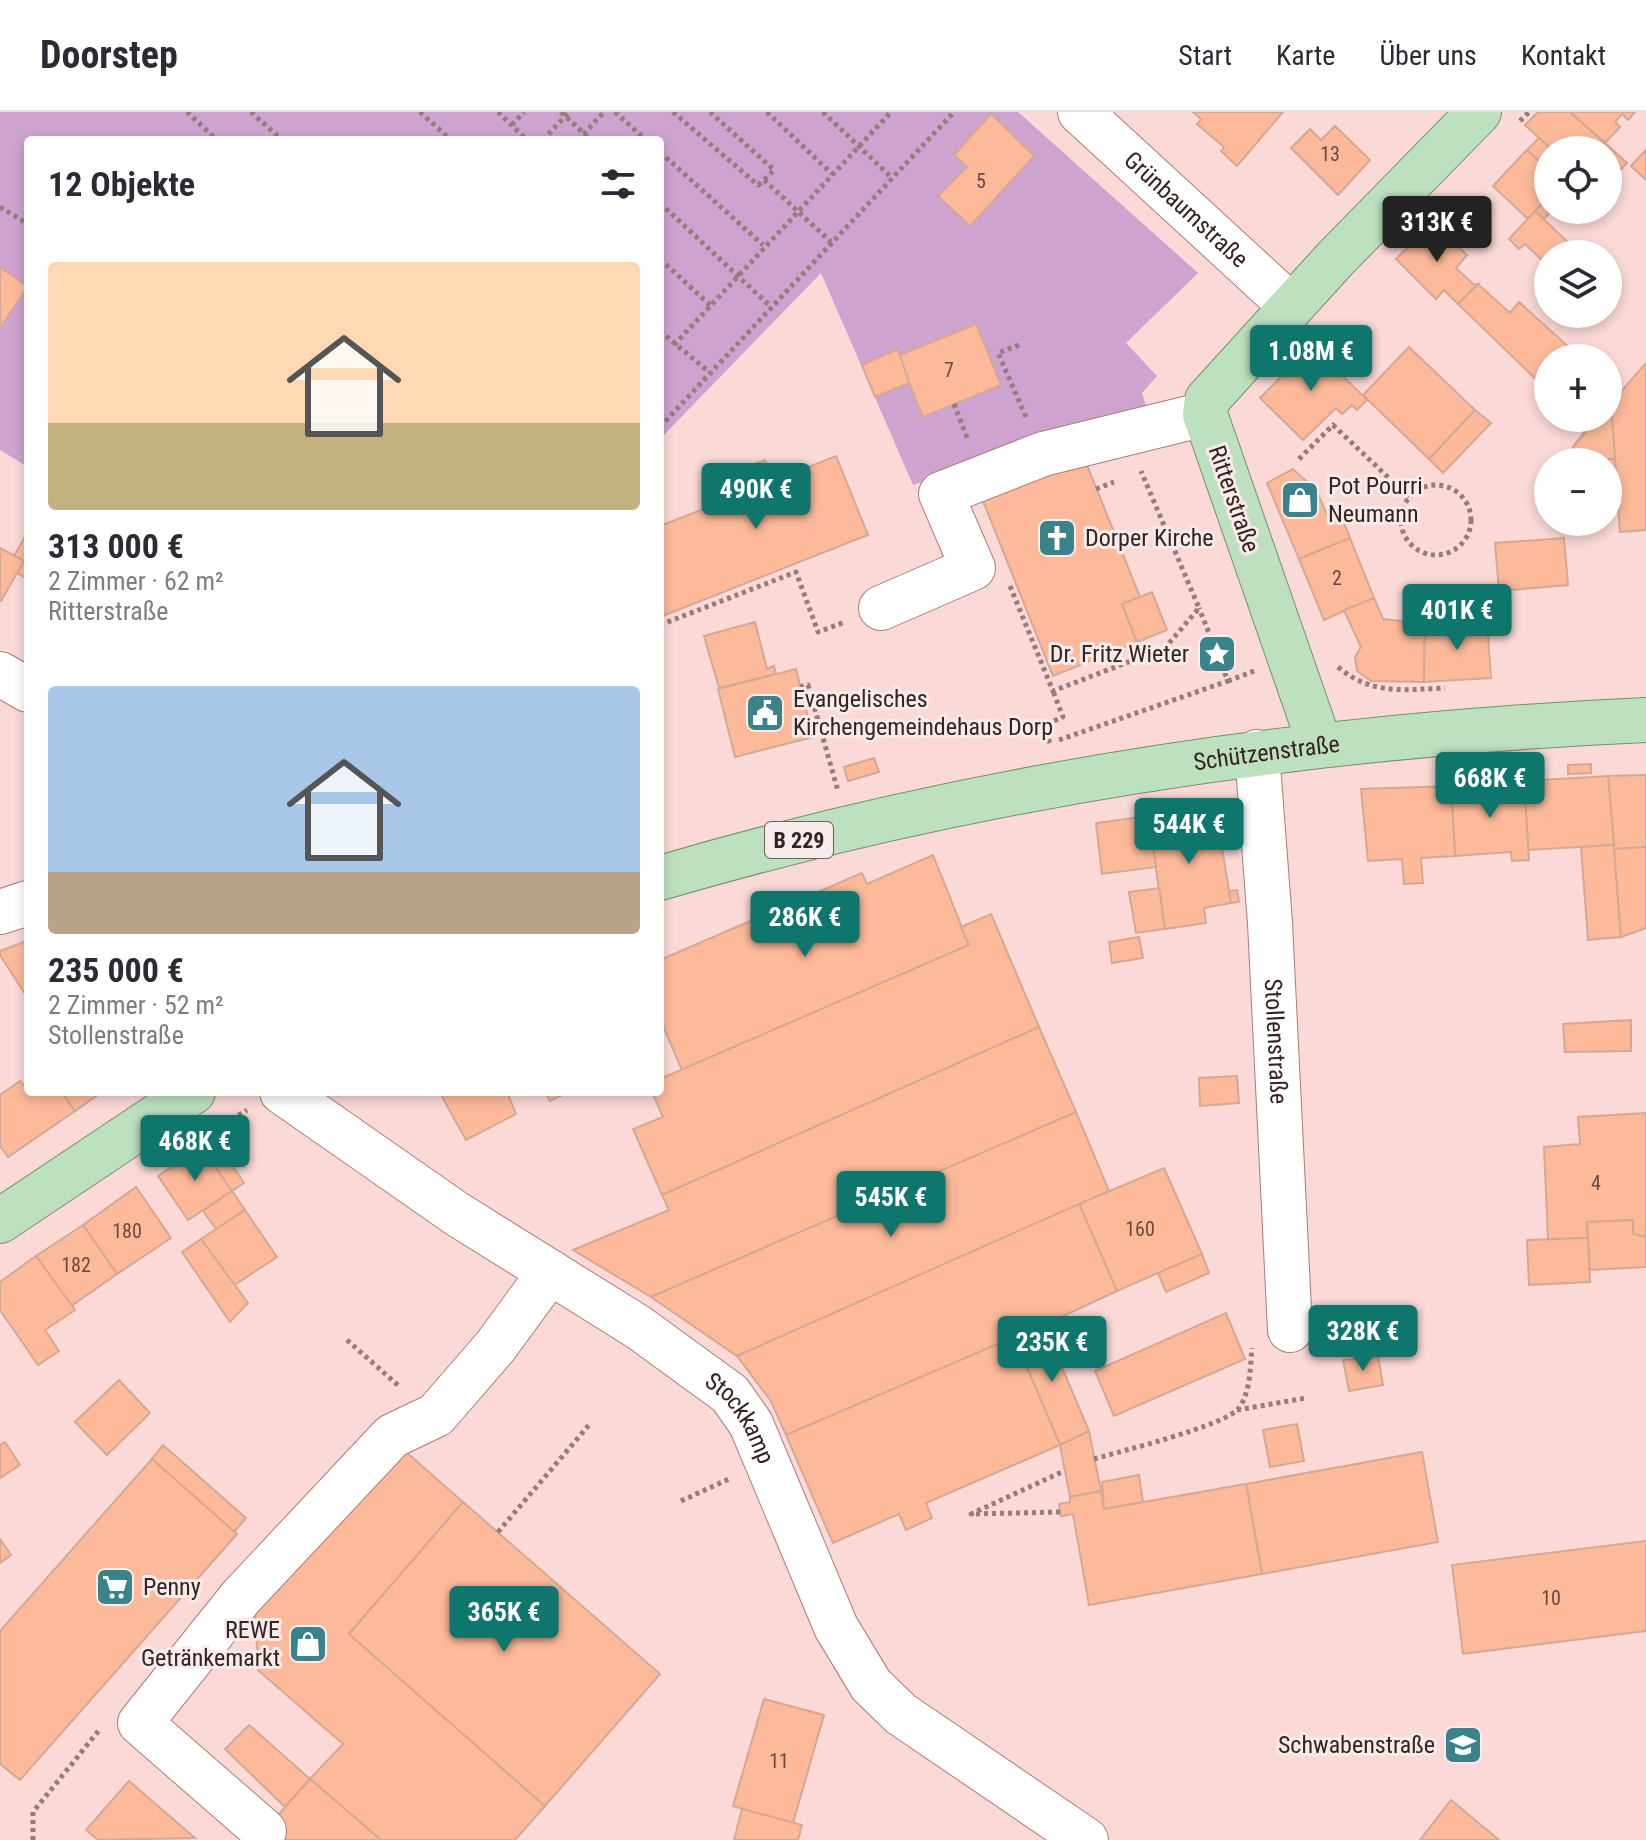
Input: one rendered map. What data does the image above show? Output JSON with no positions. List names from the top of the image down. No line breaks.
{"streets":{"main road":["Ritterstraße","Schützenstraße","B 229"],"street":["Grünbaumstraße","Stollenstraße","Stockkamp"]},"crossings":[["Grünbaumstraße","Ritterstraße"],["Ritterstraße","Schützenstraße"],["Schützenstraße","Stollenstraße"]],"places":{"shop":["Pot Pourri Neumann","REWE Getränkemarkt"],"church":["Dorper Kirche"],"place":["Dr. Fritz Wieter"],"public building":["Evangelisches Kirchengemeindehaus Dorp"],"supermarket":["Penny"],"school or university":["Schwabenstraße"]},"house_numbers":["13","5","7","2","4","160","180","182","10","11"],"page":{"header":"Doorstep","nav":["Start","Karte","Über uns","Kontakt"],"map_buttons":["+","−"],"heading":"12 Objekte","price":["313K €","1.08M €","490K €","401K €","668K €","544K €","286K €","468K €","545K €","328K €","235K €","365K €"],"list":[{"name":"313 000 €","note":"2 Zimmer · 62 m² · Ritterstraße"},{"name":"235 000 €","note":"2 Zimmer · 52 m² · Stollenstraße"}]}}
